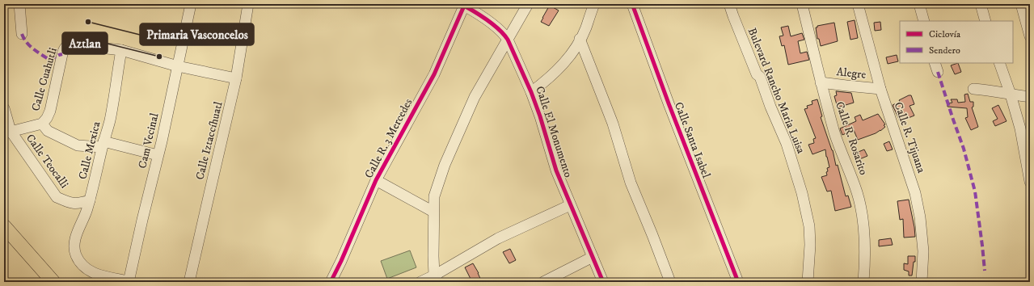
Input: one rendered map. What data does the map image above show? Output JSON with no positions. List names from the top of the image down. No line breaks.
{"streets":{"street":["Alegre","Calle Cuahutli","Bulevard Rancho Maria Luisa","Calle El Monumento","Calle R. Tijuana","Calle R. 3 Mercedes","Calle R. Rosarito","Calle Santa Isabel","Cam Vecinal","Calle Iztaccíhuatl","Calle Mexica","Calle Teocalli"]},"crossings":[["Alegre","Calle R. Tijuana"],["Alegre","Calle R. Rosarito"],["Calle Cuahutli","Cam Vecinal"],["Calle Cuahutli","Calle Iztaccíhuatl"],["Calle Cuahutli","Calle Mexica"],["Calle Cuahutli","Calle Teocalli"],["Calle El Monumento","Calle R. 3 Mercedes"],["Cam Vecinal","Calle Mexica"],["Calle Mexica","Calle Teocalli"]],"places":["Primaria Vasconcelos","Aztlan"],"legend":["Ciclovía","Sendero"]}
